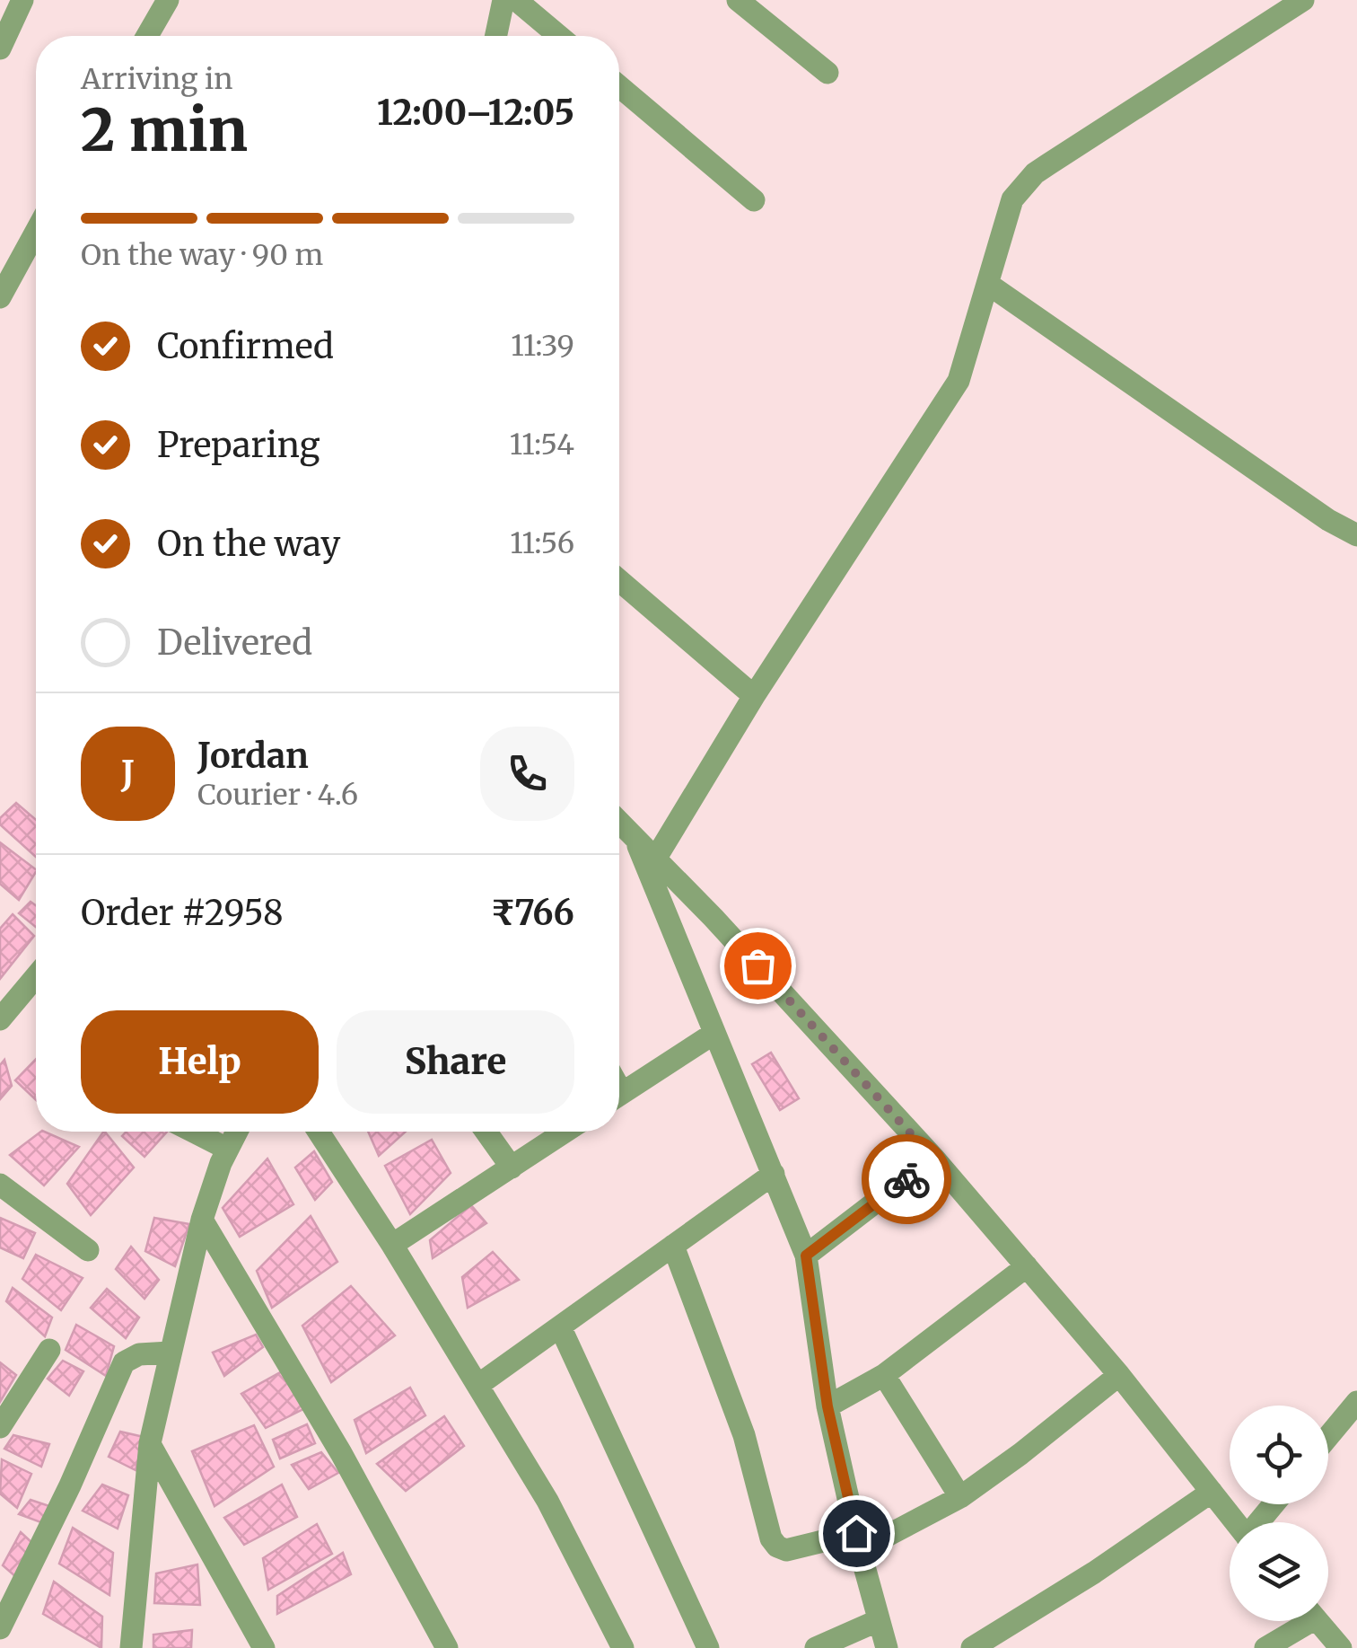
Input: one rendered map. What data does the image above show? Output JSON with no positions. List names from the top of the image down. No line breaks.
{"page":{"heading":["2 min","Arriving in","12:00–12:05"],"panel":["Jordan","Courier · 4.6","Order #2958","₹766"],"bar":"On the way · 90 m","list":[["Confirmed","11:39"],["Preparing","11:54"],["On the way","11:56"],"Delivered"],"round":"J","buttons":["Help","Share"]}}
